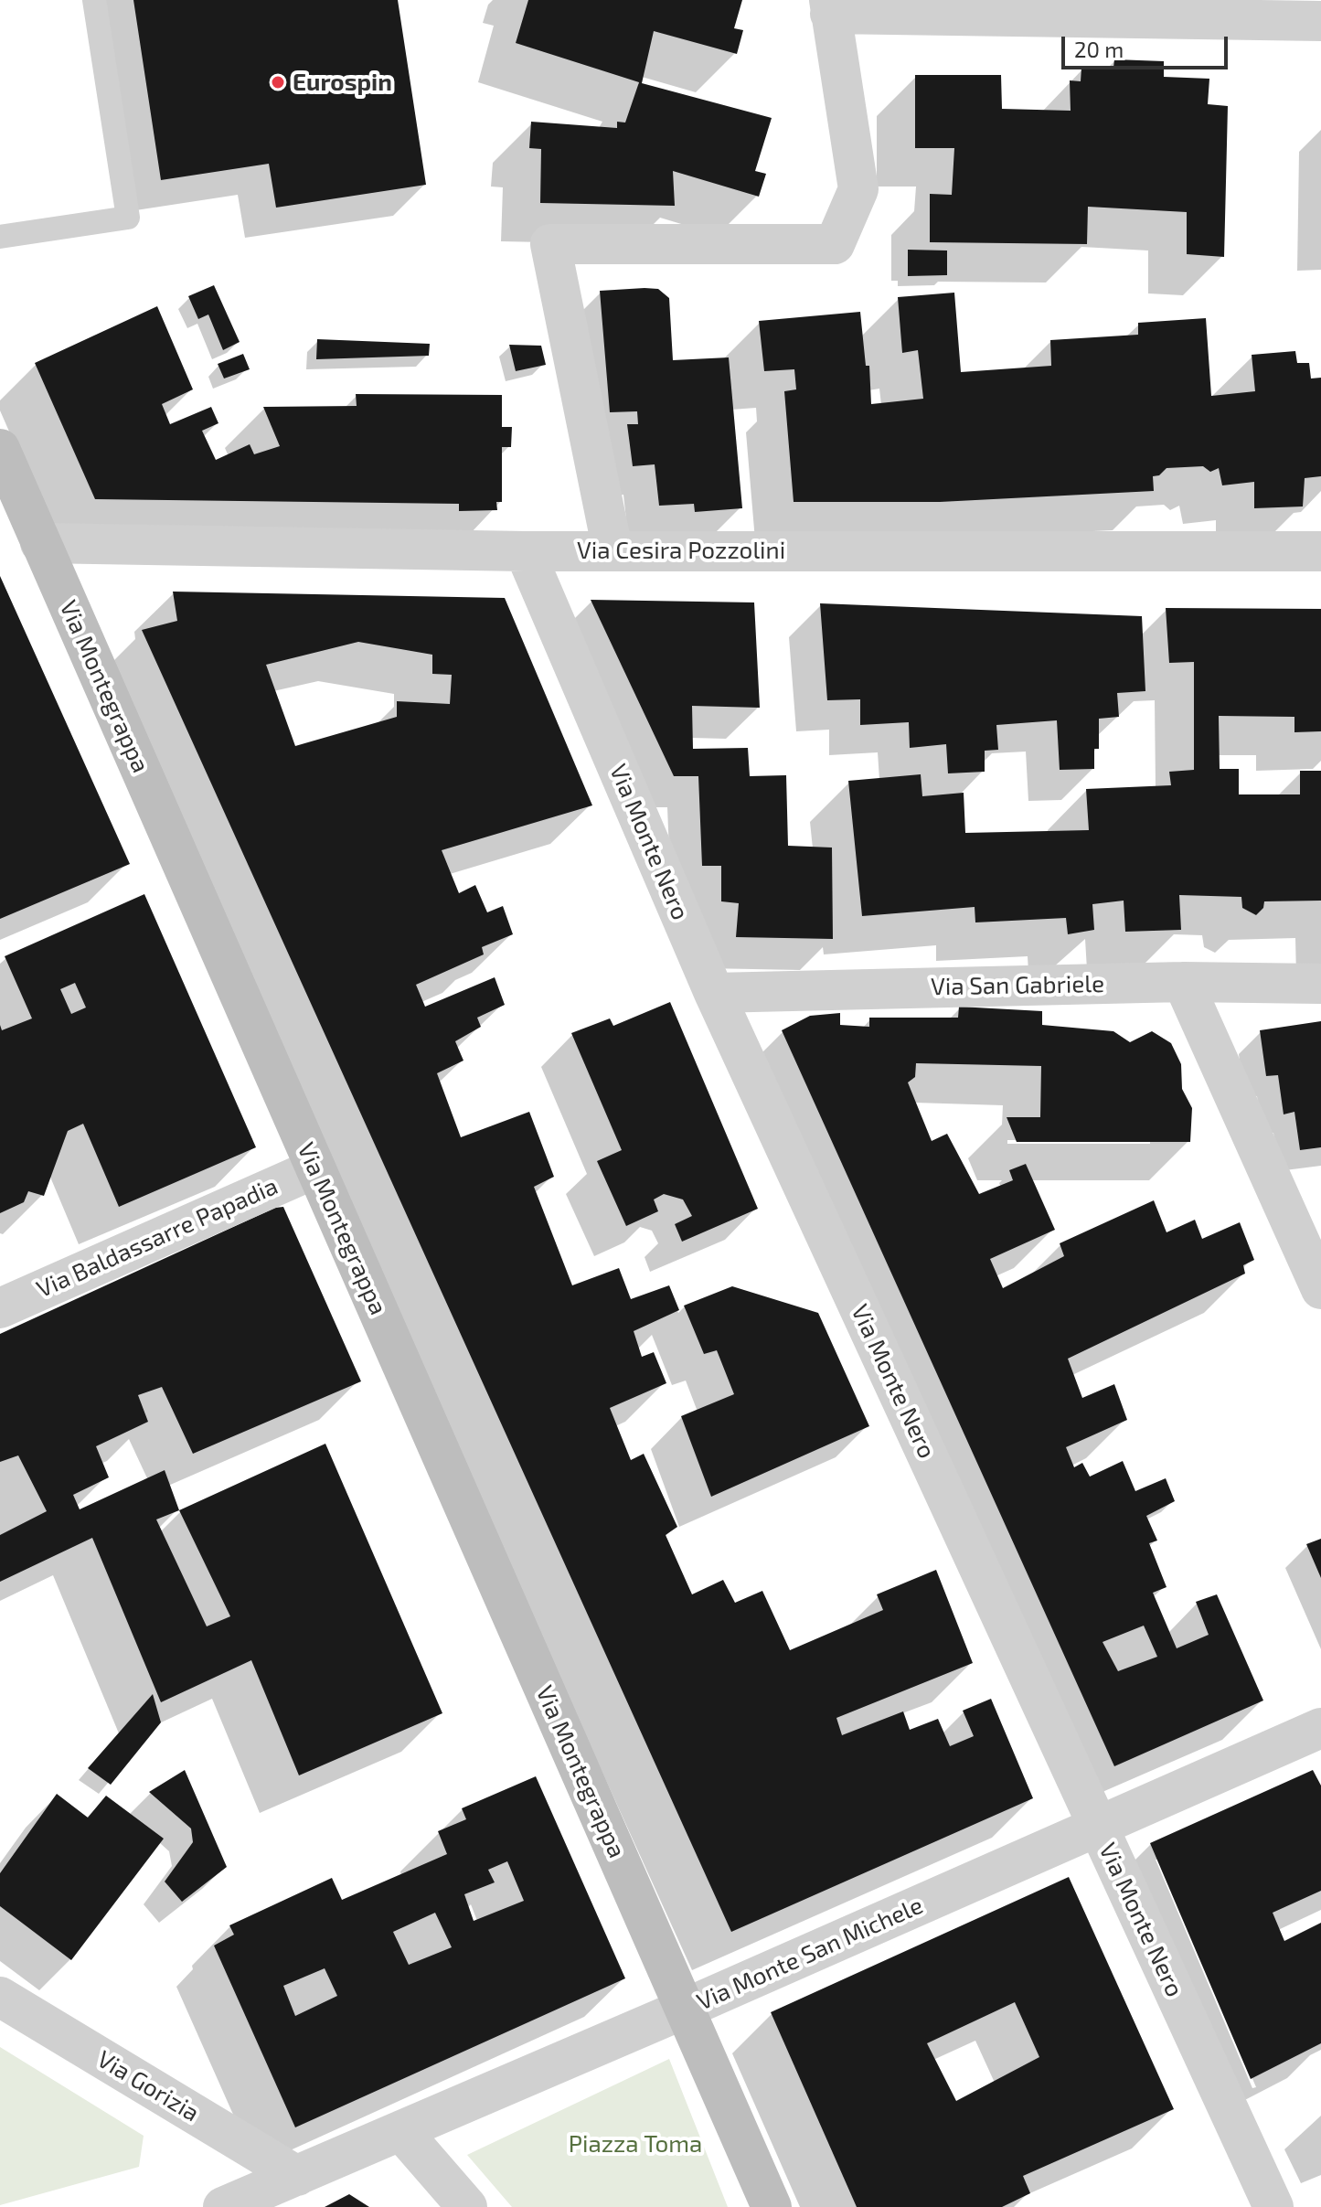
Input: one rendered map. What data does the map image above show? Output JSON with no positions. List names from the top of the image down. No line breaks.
{"streets":{"main road":["Via Montegrappa"],"street":["Via Cesira Pozzolini","Via Monte Nero","Via San Gabriele","Via Baldassarre Papadia","Via Monte San Michele","Via Gorizia"]},"crossings":[["Via Cesira Pozzolini","Via Montegrappa"],["Via Cesira Pozzolini","Via Monte Nero"],["Via Montegrappa","Via Baldassarre Papadia"],["Via Montegrappa","Via Monte San Michele"],["Via Monte Nero","Via San Gabriele"],["Via Monte Nero","Via Monte San Michele"],["Via Monte San Michele","Via Gorizia"]],"parks":["Piazza Toma"],"places":["Eurospin"],"scale_bar":"20 m"}
